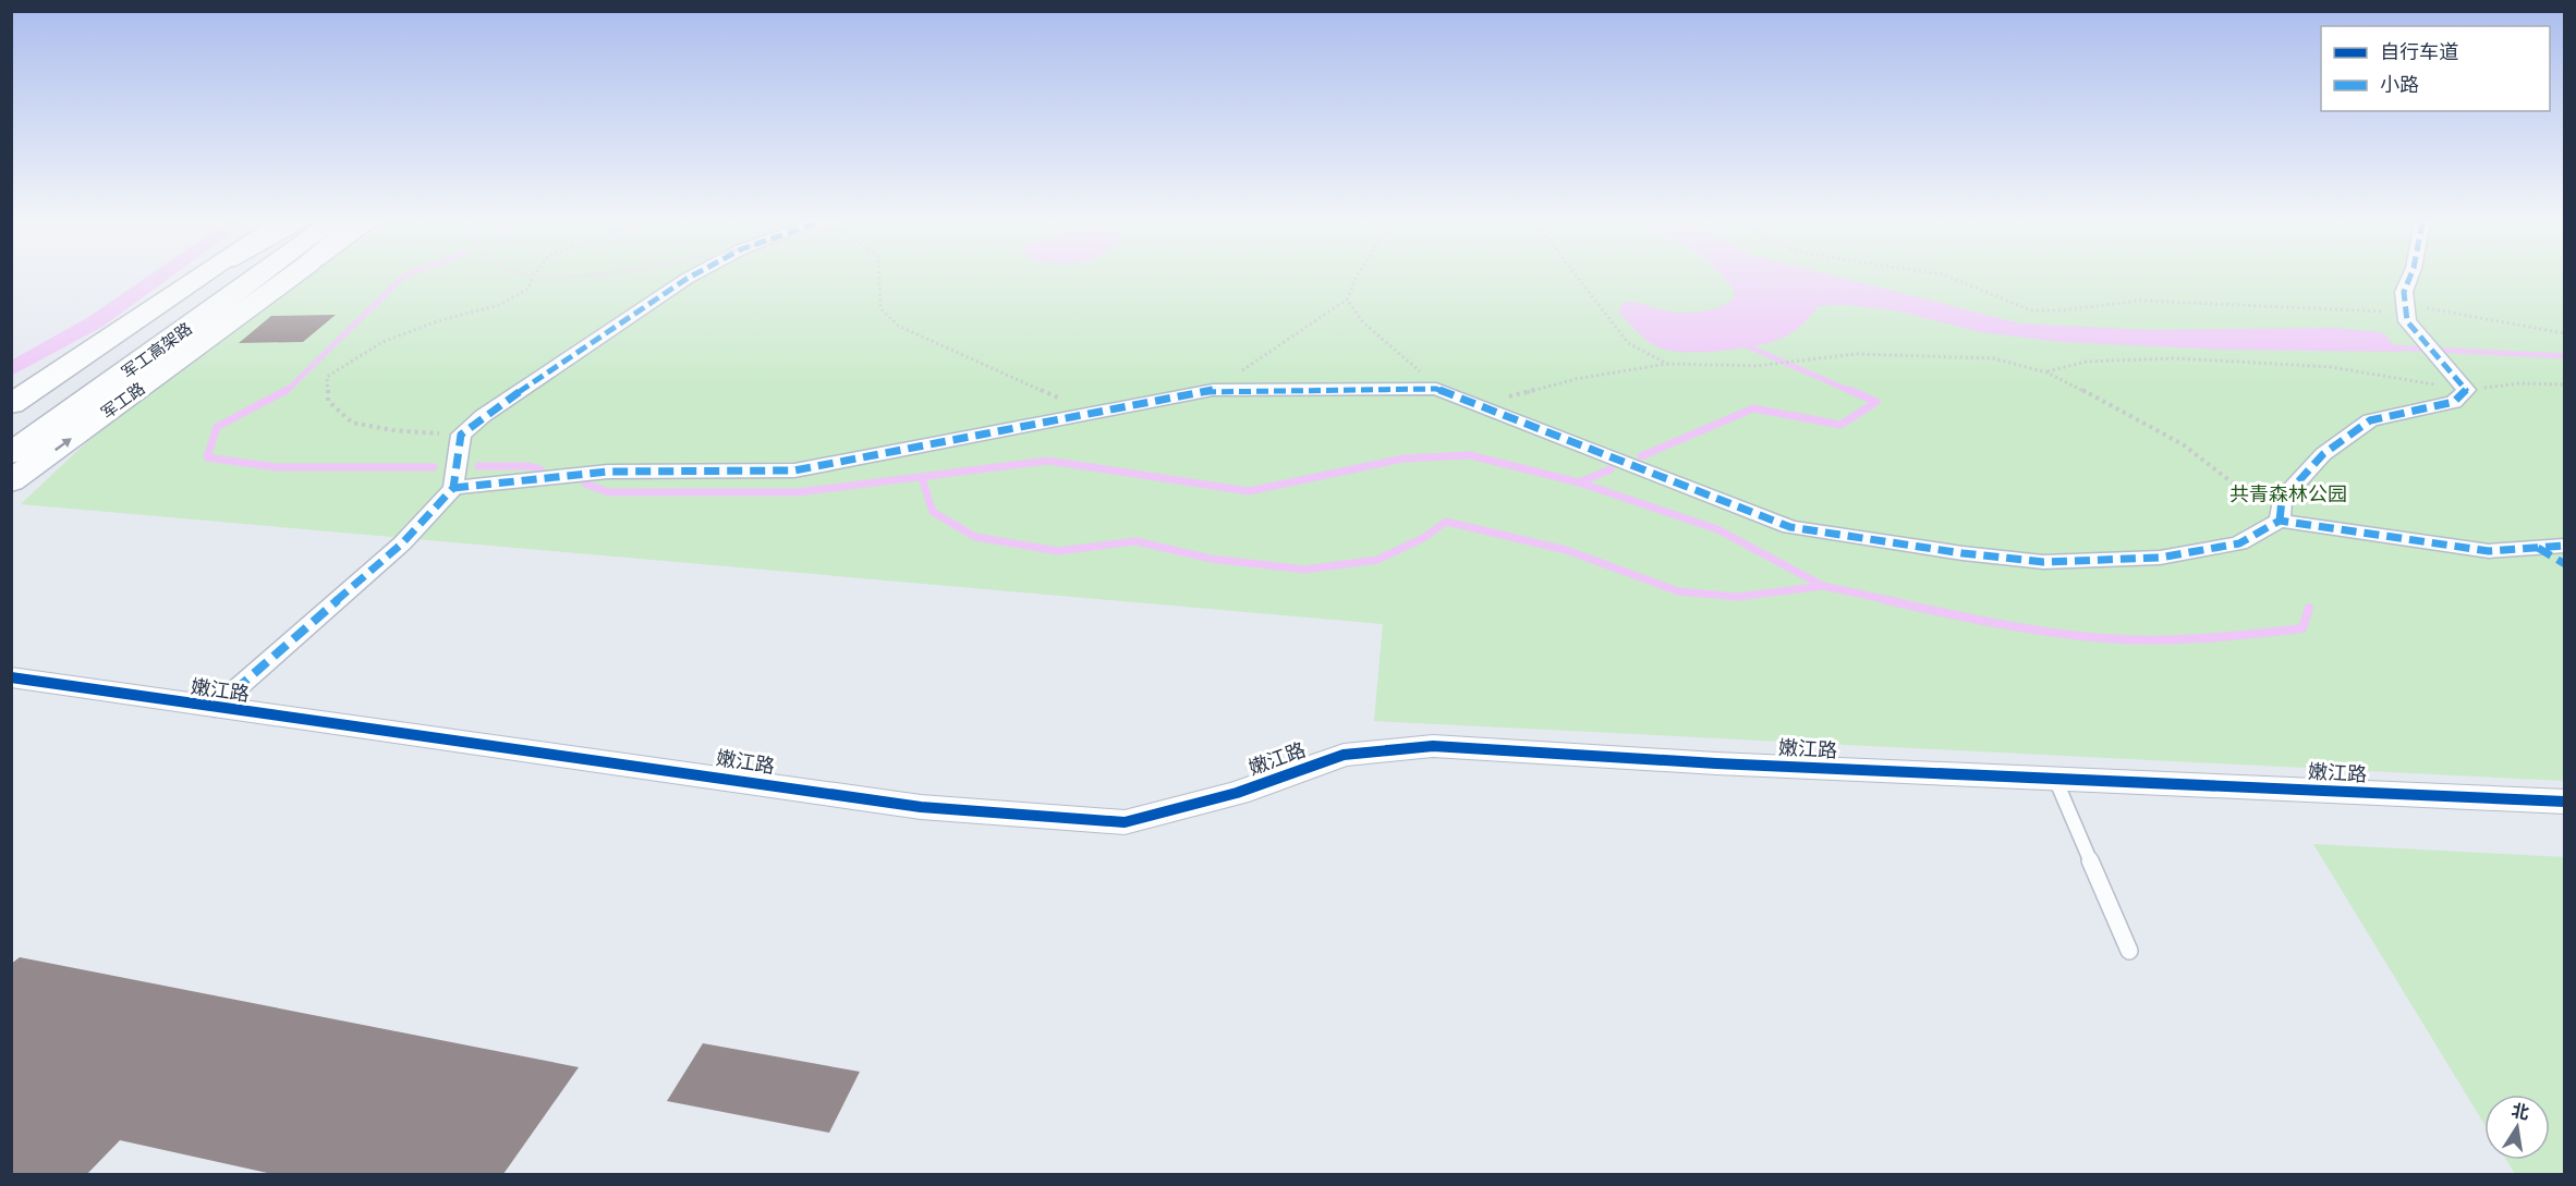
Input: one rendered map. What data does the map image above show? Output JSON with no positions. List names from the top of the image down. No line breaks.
{"streets":{"main road":["军工高架路","军工路"],"street":["嫩江路"]},"parks":["共青森林公园"],"legend":["自行车道","小路"],"north":"top"}
